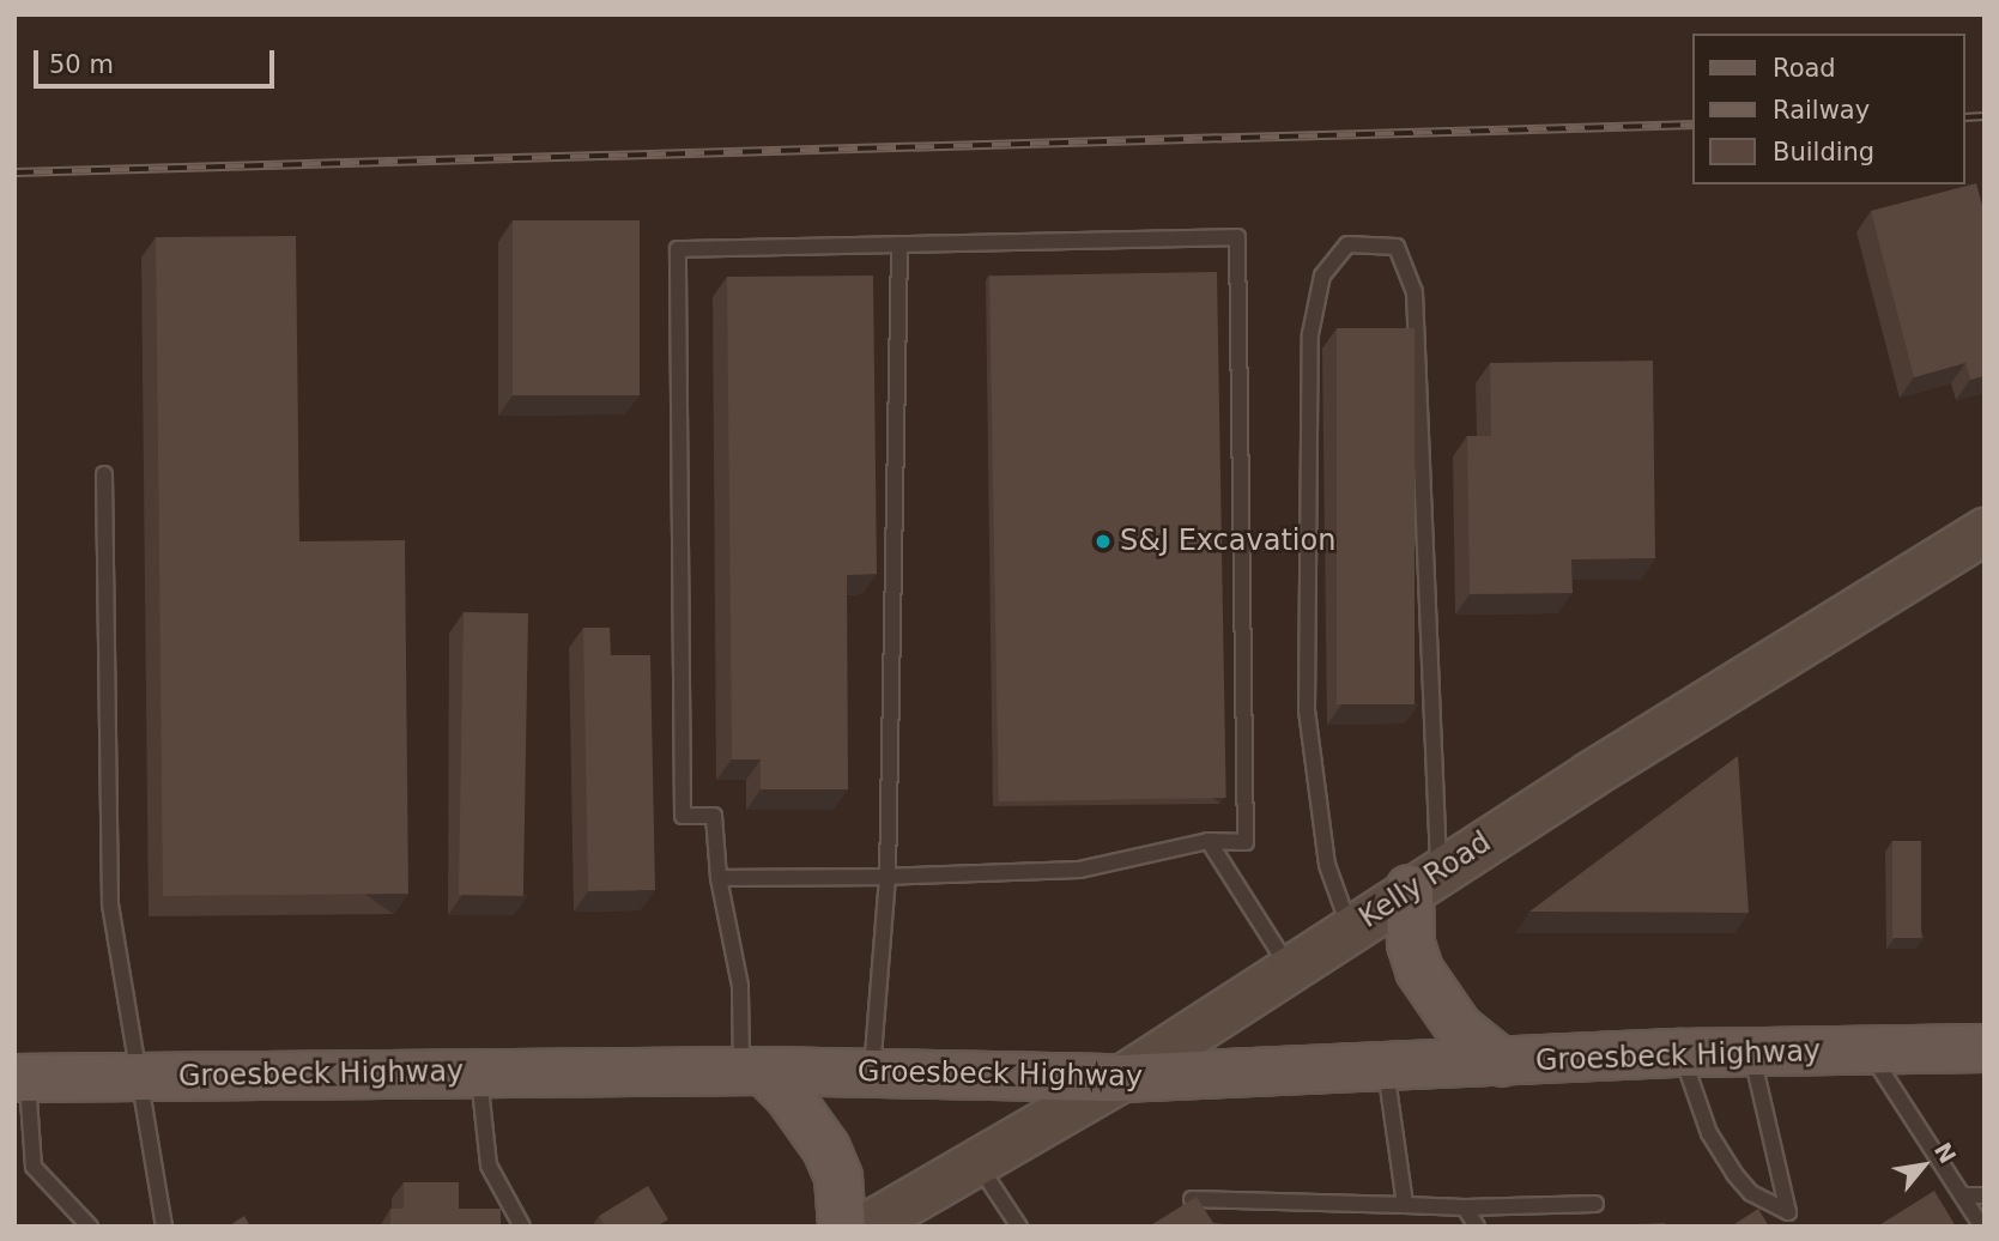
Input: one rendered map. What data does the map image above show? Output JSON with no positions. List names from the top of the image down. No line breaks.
{"streets":{"main road":["Groesbeck Highway"],"street":["Kelly Road"]},"crossings":[["Kelly Road","Groesbeck Highway"]],"places":["S&J Excavation"],"legend":["Road","Railway","Building"],"scale_bar":"50 m","north":"top right"}
